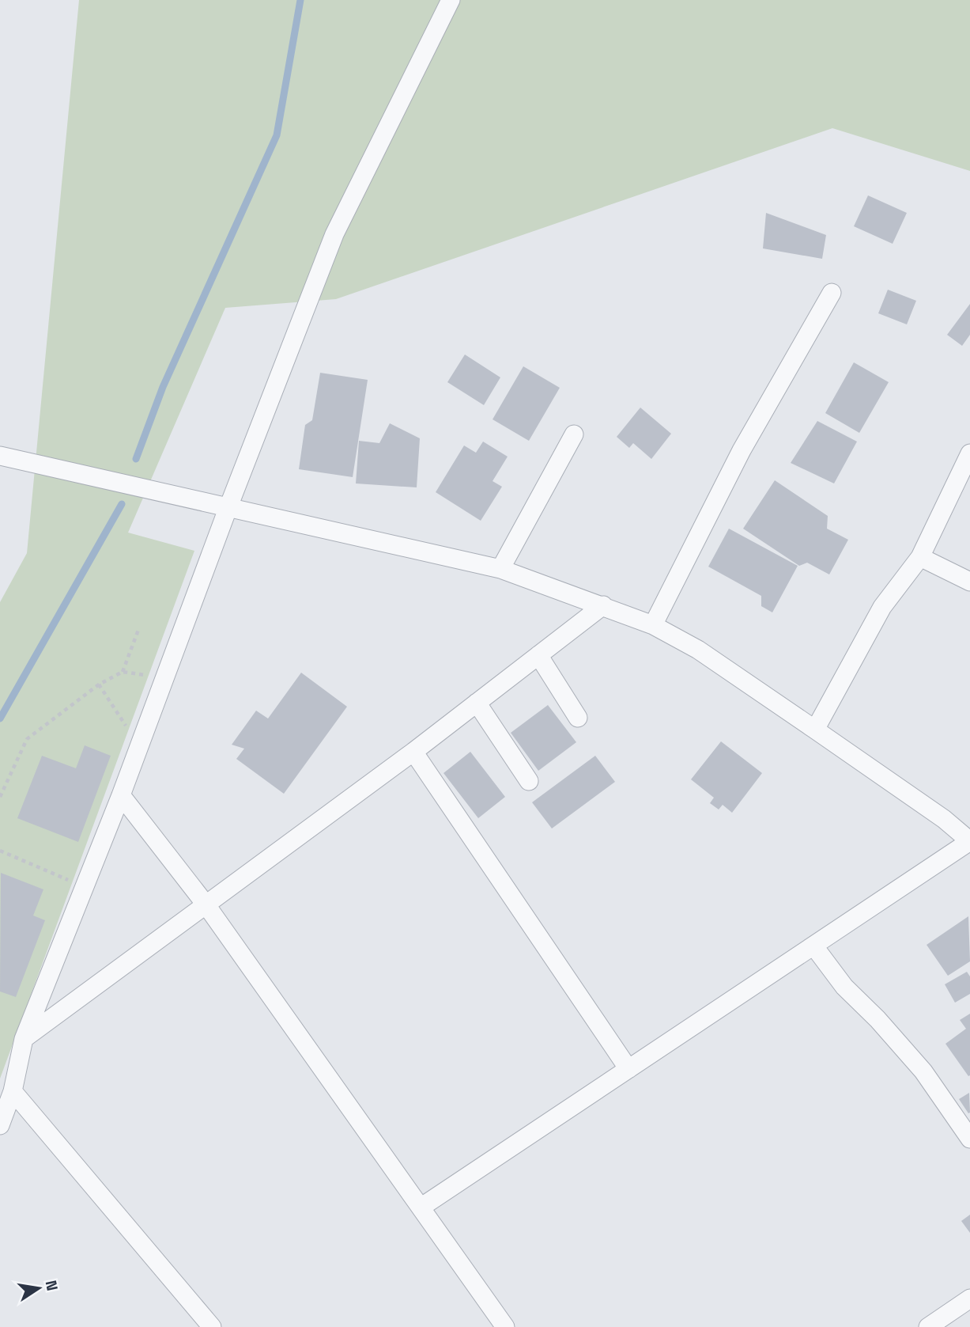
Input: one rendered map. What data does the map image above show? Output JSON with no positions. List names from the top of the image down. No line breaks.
{"north":"right"}
